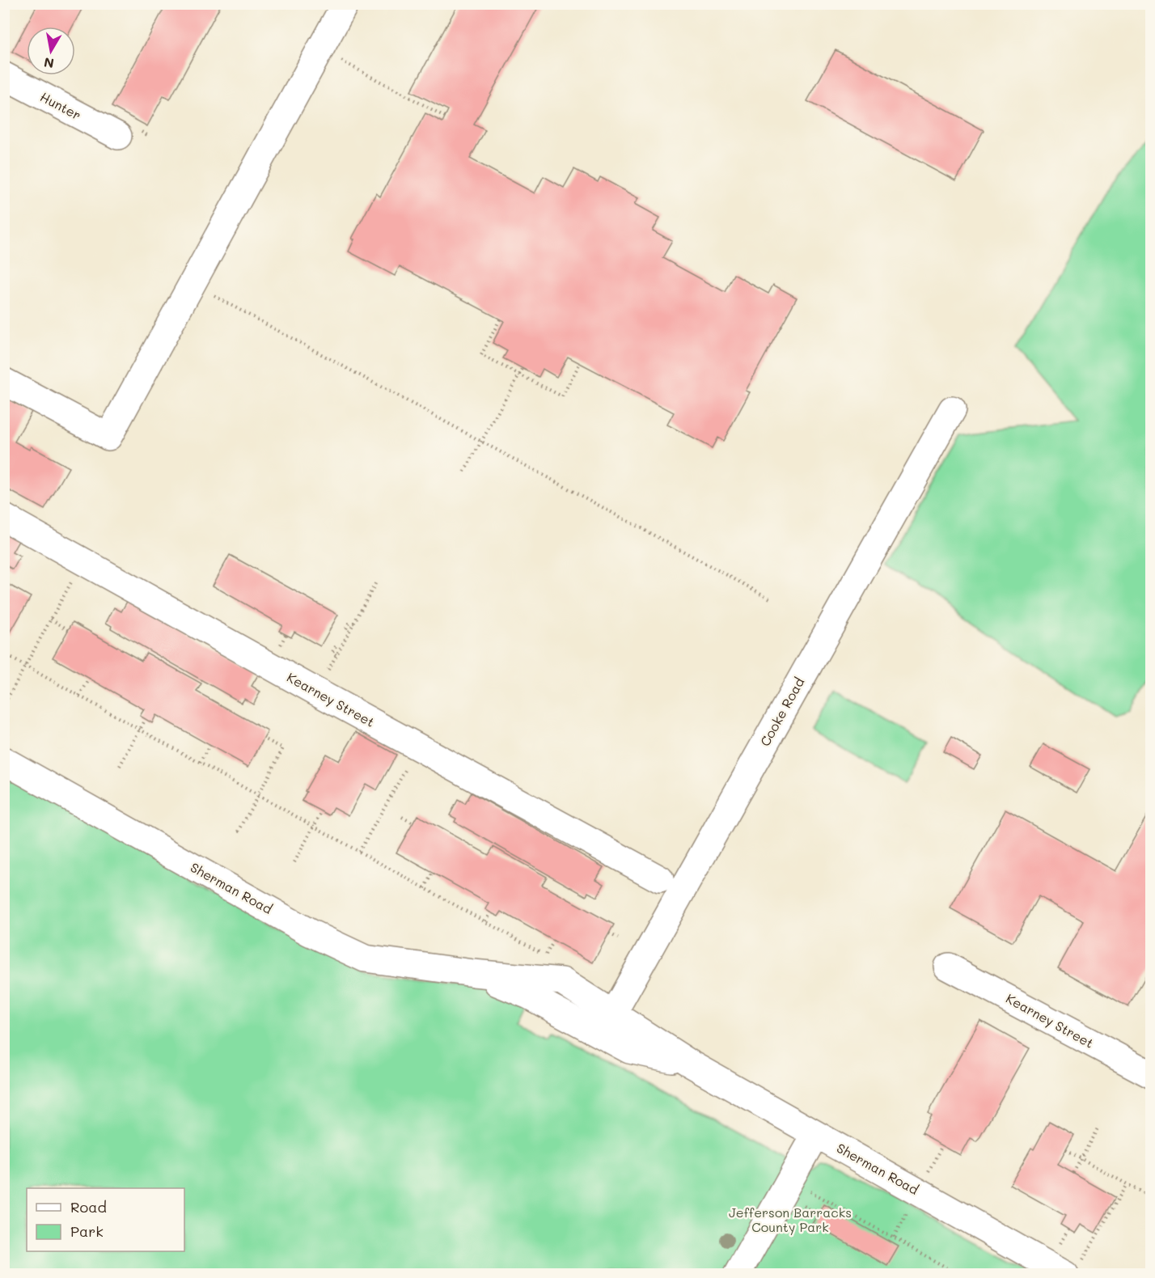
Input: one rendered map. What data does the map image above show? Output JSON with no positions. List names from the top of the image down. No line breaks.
{"streets":{"street":["Hunter","Kearney Street","Cooke Road","Sherman Road"]},"parks":["Jefferson Barracks County Park"],"legend":["Road","Park"],"north":"bottom"}
